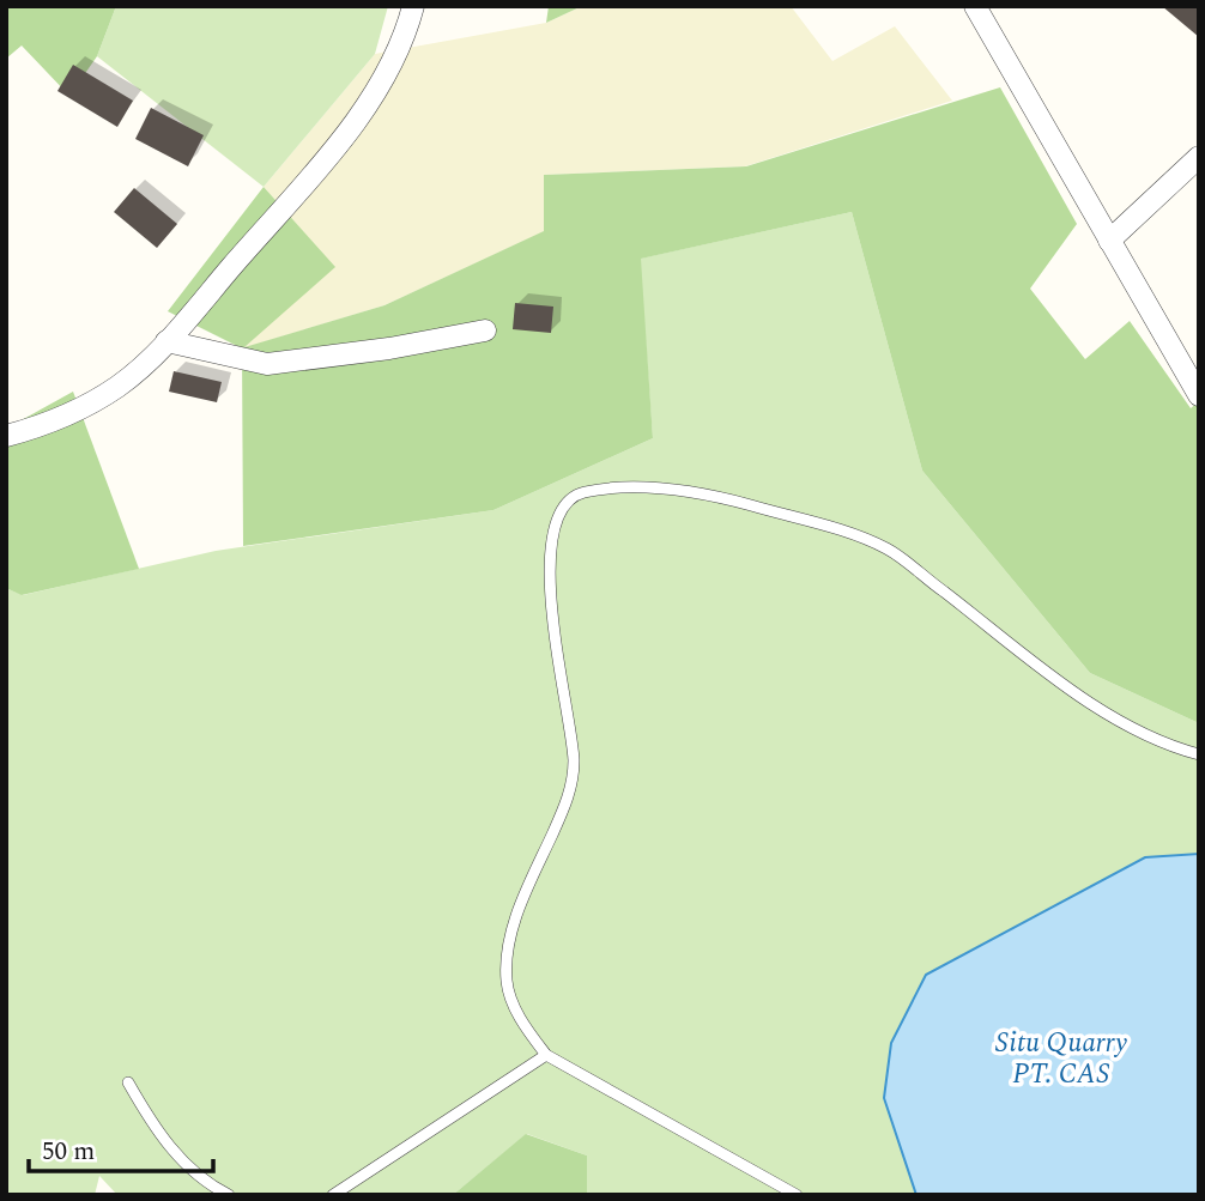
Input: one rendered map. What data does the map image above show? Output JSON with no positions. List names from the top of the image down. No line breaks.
{"water":["Situ Quarry PT. CAS"],"scale_bar":"50 m"}
